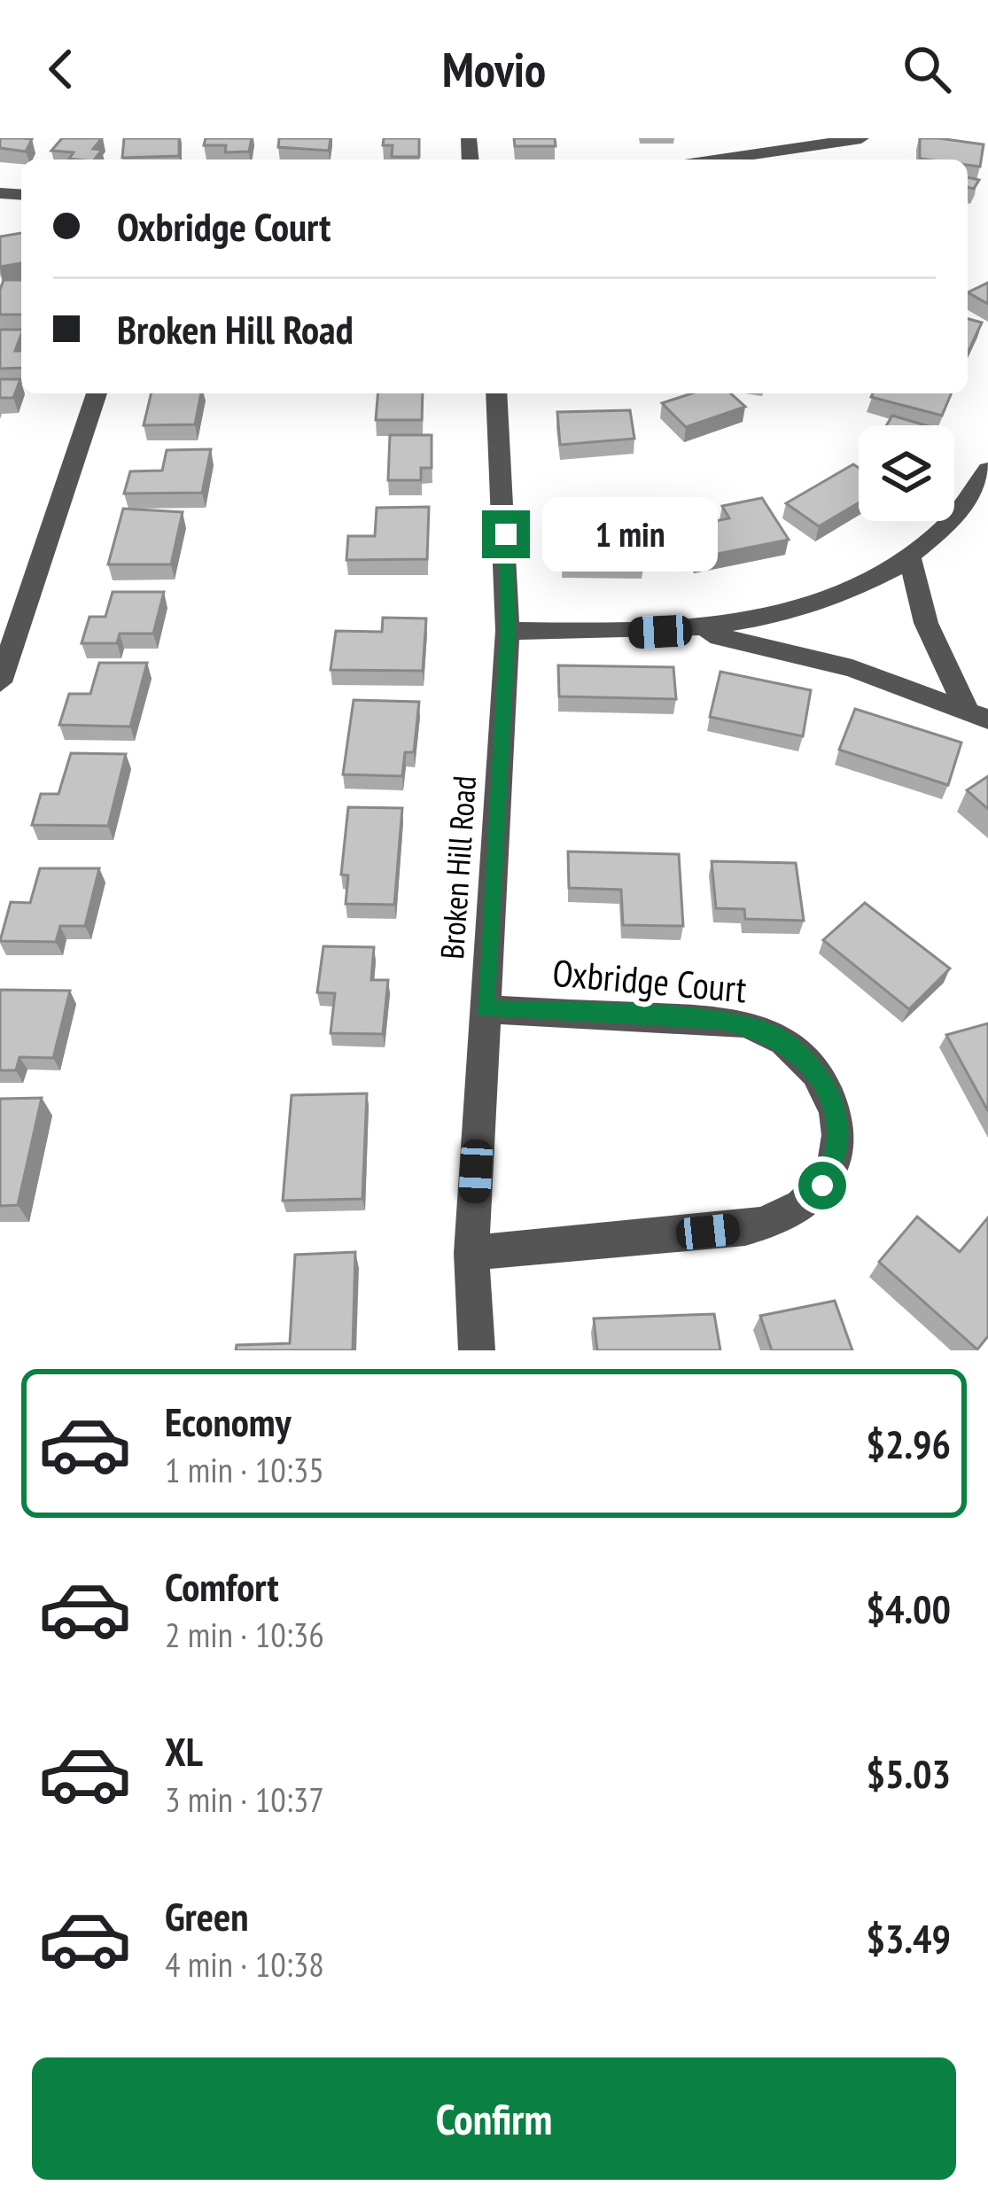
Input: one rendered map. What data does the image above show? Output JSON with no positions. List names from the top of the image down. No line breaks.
{"streets":{"street":["Broken Hill Road","Oxbridge Court"]},"crossings":[["Broken Hill Road","Oxbridge Court"]],"page":{"header":"Movio","banner":["Oxbridge Court","Broken Hill Road"],"bubble":"1 min","list":[{"name":"Economy","note":"1 min · 10:35","value":"$2.96"},{"name":"Comfort","note":"2 min · 10:36","value":"$4.00"},{"name":"XL","note":"3 min · 10:37","value":"$5.03"},{"name":"Green","note":"4 min · 10:38","value":"$3.49"}],"buttons":"Confirm"}}
